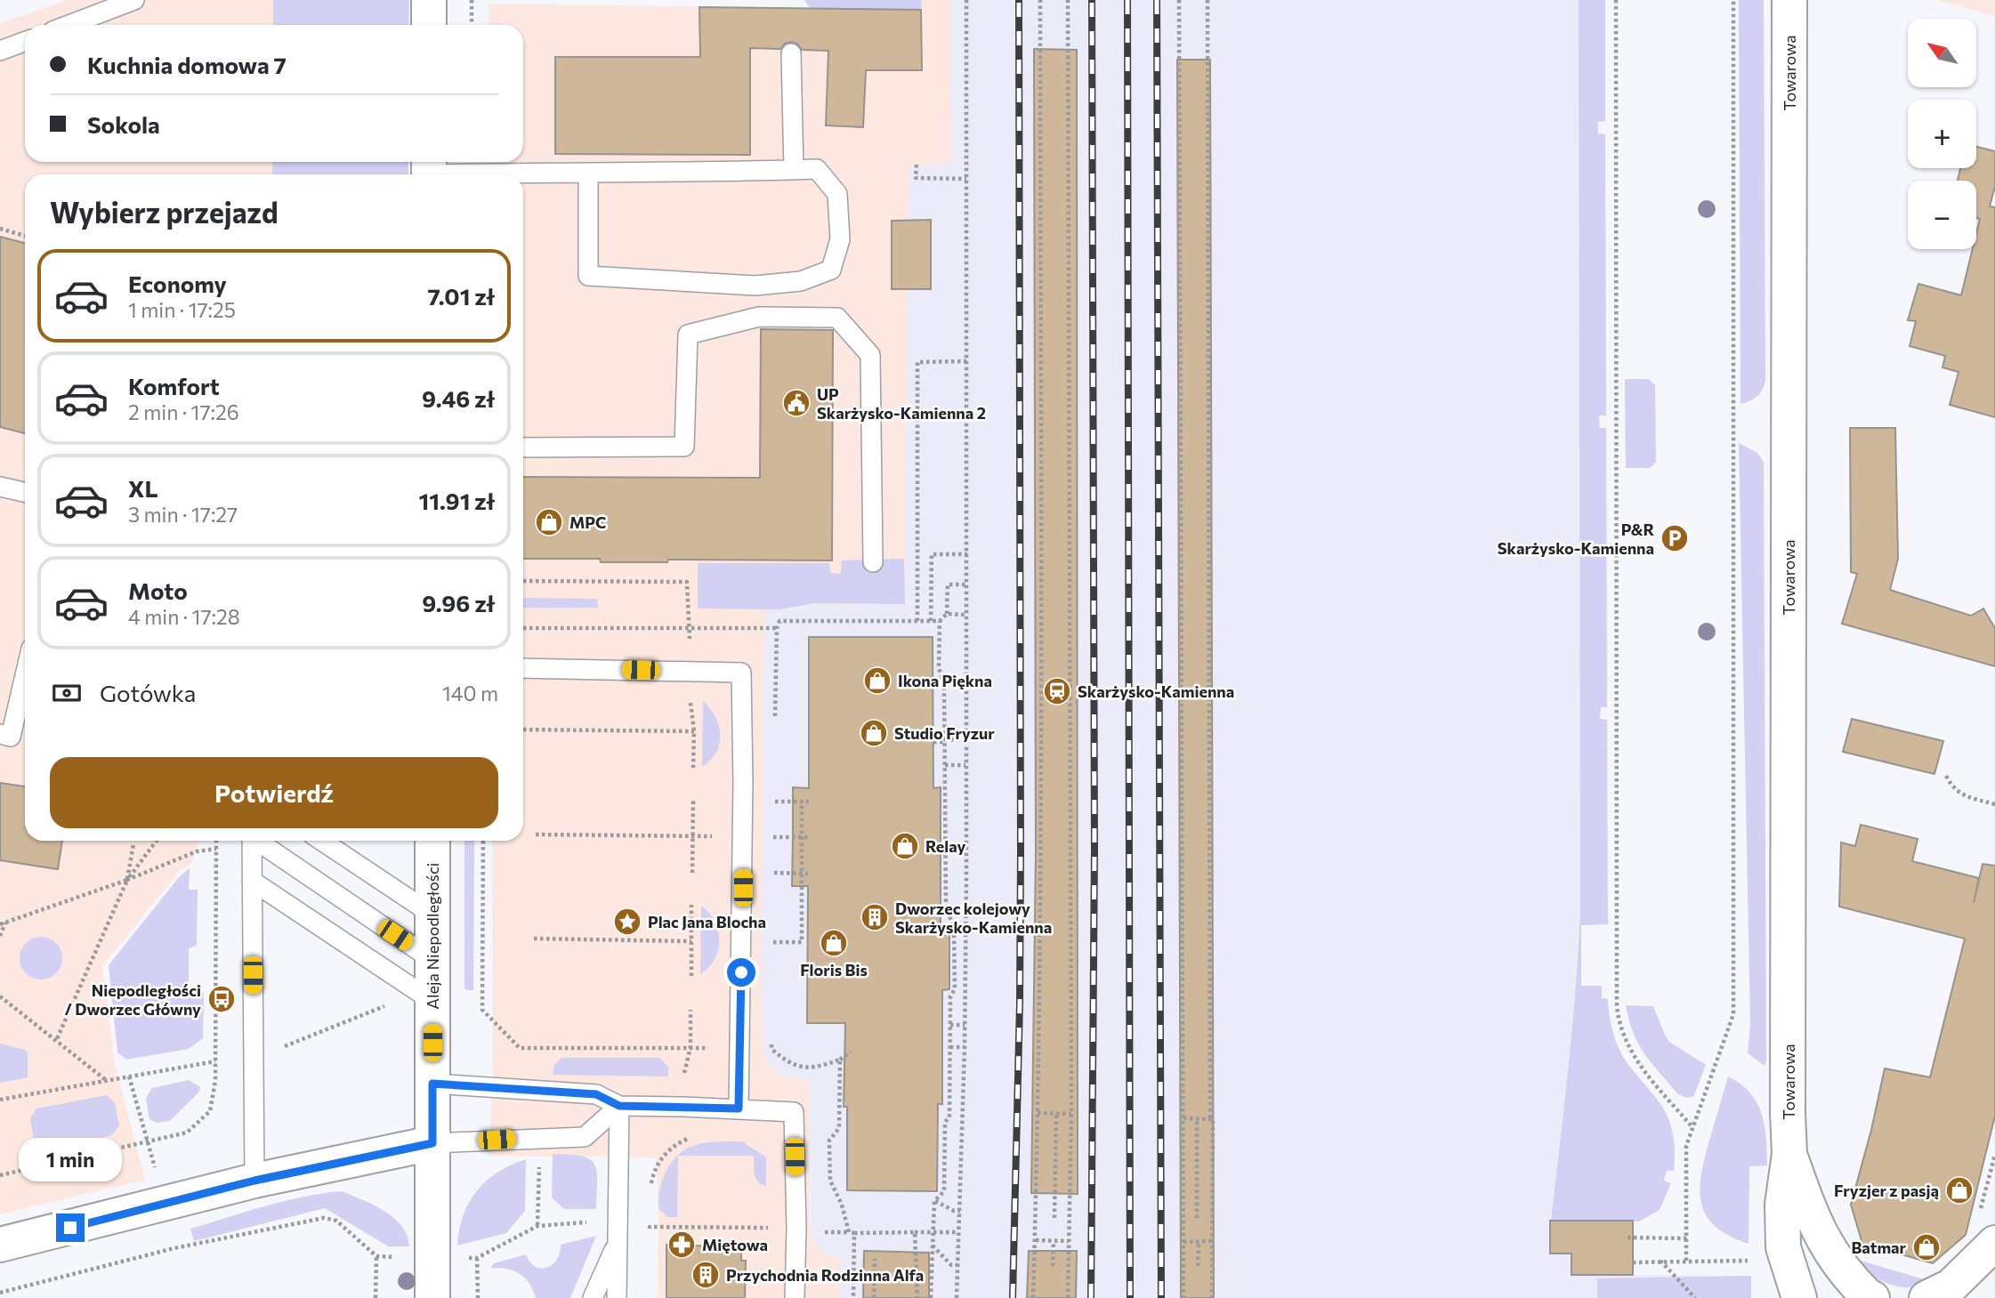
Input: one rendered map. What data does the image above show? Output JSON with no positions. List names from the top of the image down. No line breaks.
{"streets":{"street":["Towarowa","Aleja Niepodległości"]},"places":{"public building":["UP Skarżysko-Kamienna 2"],"shop":["MPC","Ikona Piękna","Studio Fryzur","Relay","Floris Bis","Fryzjer z pasją","Batmar"],"parking":["P&R Skarżysko-Kamienna"],"station":["Skarżysko-Kamienna"],"building":["Dworzec kolejowy Skarżysko-Kamienna","Przychodnia Rodzinna Alfa"],"place":["Plac Jana Blocha"],"bus stop":["Niepodległości / Dworzec Główny"],"pharmacy":["Miętowa"]},"north":"top left","page":{"map_buttons":["+","−"],"banner":["Kuchnia domowa 7","Sokola"],"heading":"Wybierz przejazd","list":[{"name":"Economy","note":"1 min · 17:25","value":"7.01 zł"},{"name":"Komfort","note":"2 min · 17:26","value":"9.46 zł"},{"name":"XL","note":"3 min · 17:27","value":"11.91 zł"},{"name":"Moto","note":"4 min · 17:28","value":"9.96 zł"}],"pay":["Gotówka","140 m"],"buttons":"Potwierdź","bubble":"1 min"}}
